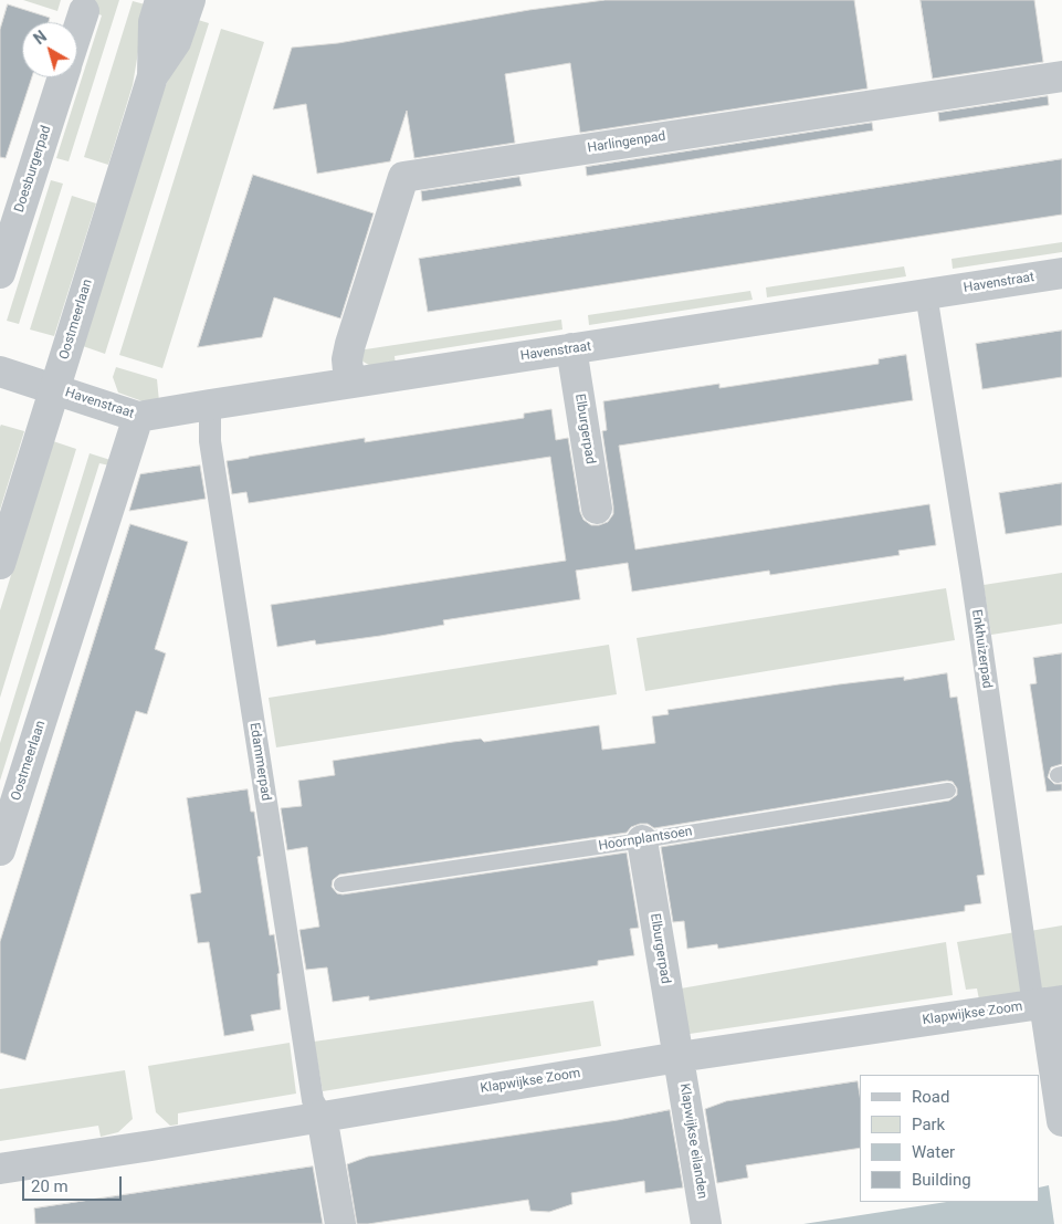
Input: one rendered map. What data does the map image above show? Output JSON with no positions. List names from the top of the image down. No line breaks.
{"streets":{"street":["Harlingenpad","Doesburgerpad","Havenstraat","Oostmeerlaan","Elburgerpad","Enkhuizerpad","Edammerpad","Klapwijkse Zoom","Klapwijkse eilanden"],"lane":["Hoornplantsoen"]},"crossings":[["Harlingenpad","Havenstraat"],["Havenstraat","Oostmeerlaan"],["Havenstraat","Elburgerpad"],["Havenstraat","Enkhuizerpad"],["Havenstraat","Edammerpad"],["Elburgerpad","Hoornplantsoen"],["Elburgerpad","Klapwijkse Zoom"],["Elburgerpad","Klapwijkse eilanden"],["Enkhuizerpad","Klapwijkse Zoom"],["Edammerpad","Klapwijkse Zoom"],["Klapwijkse Zoom","Klapwijkse eilanden"]],"legend":["Road","Park","Water","Building"],"scale_bar":"20 m","north":"top left"}
